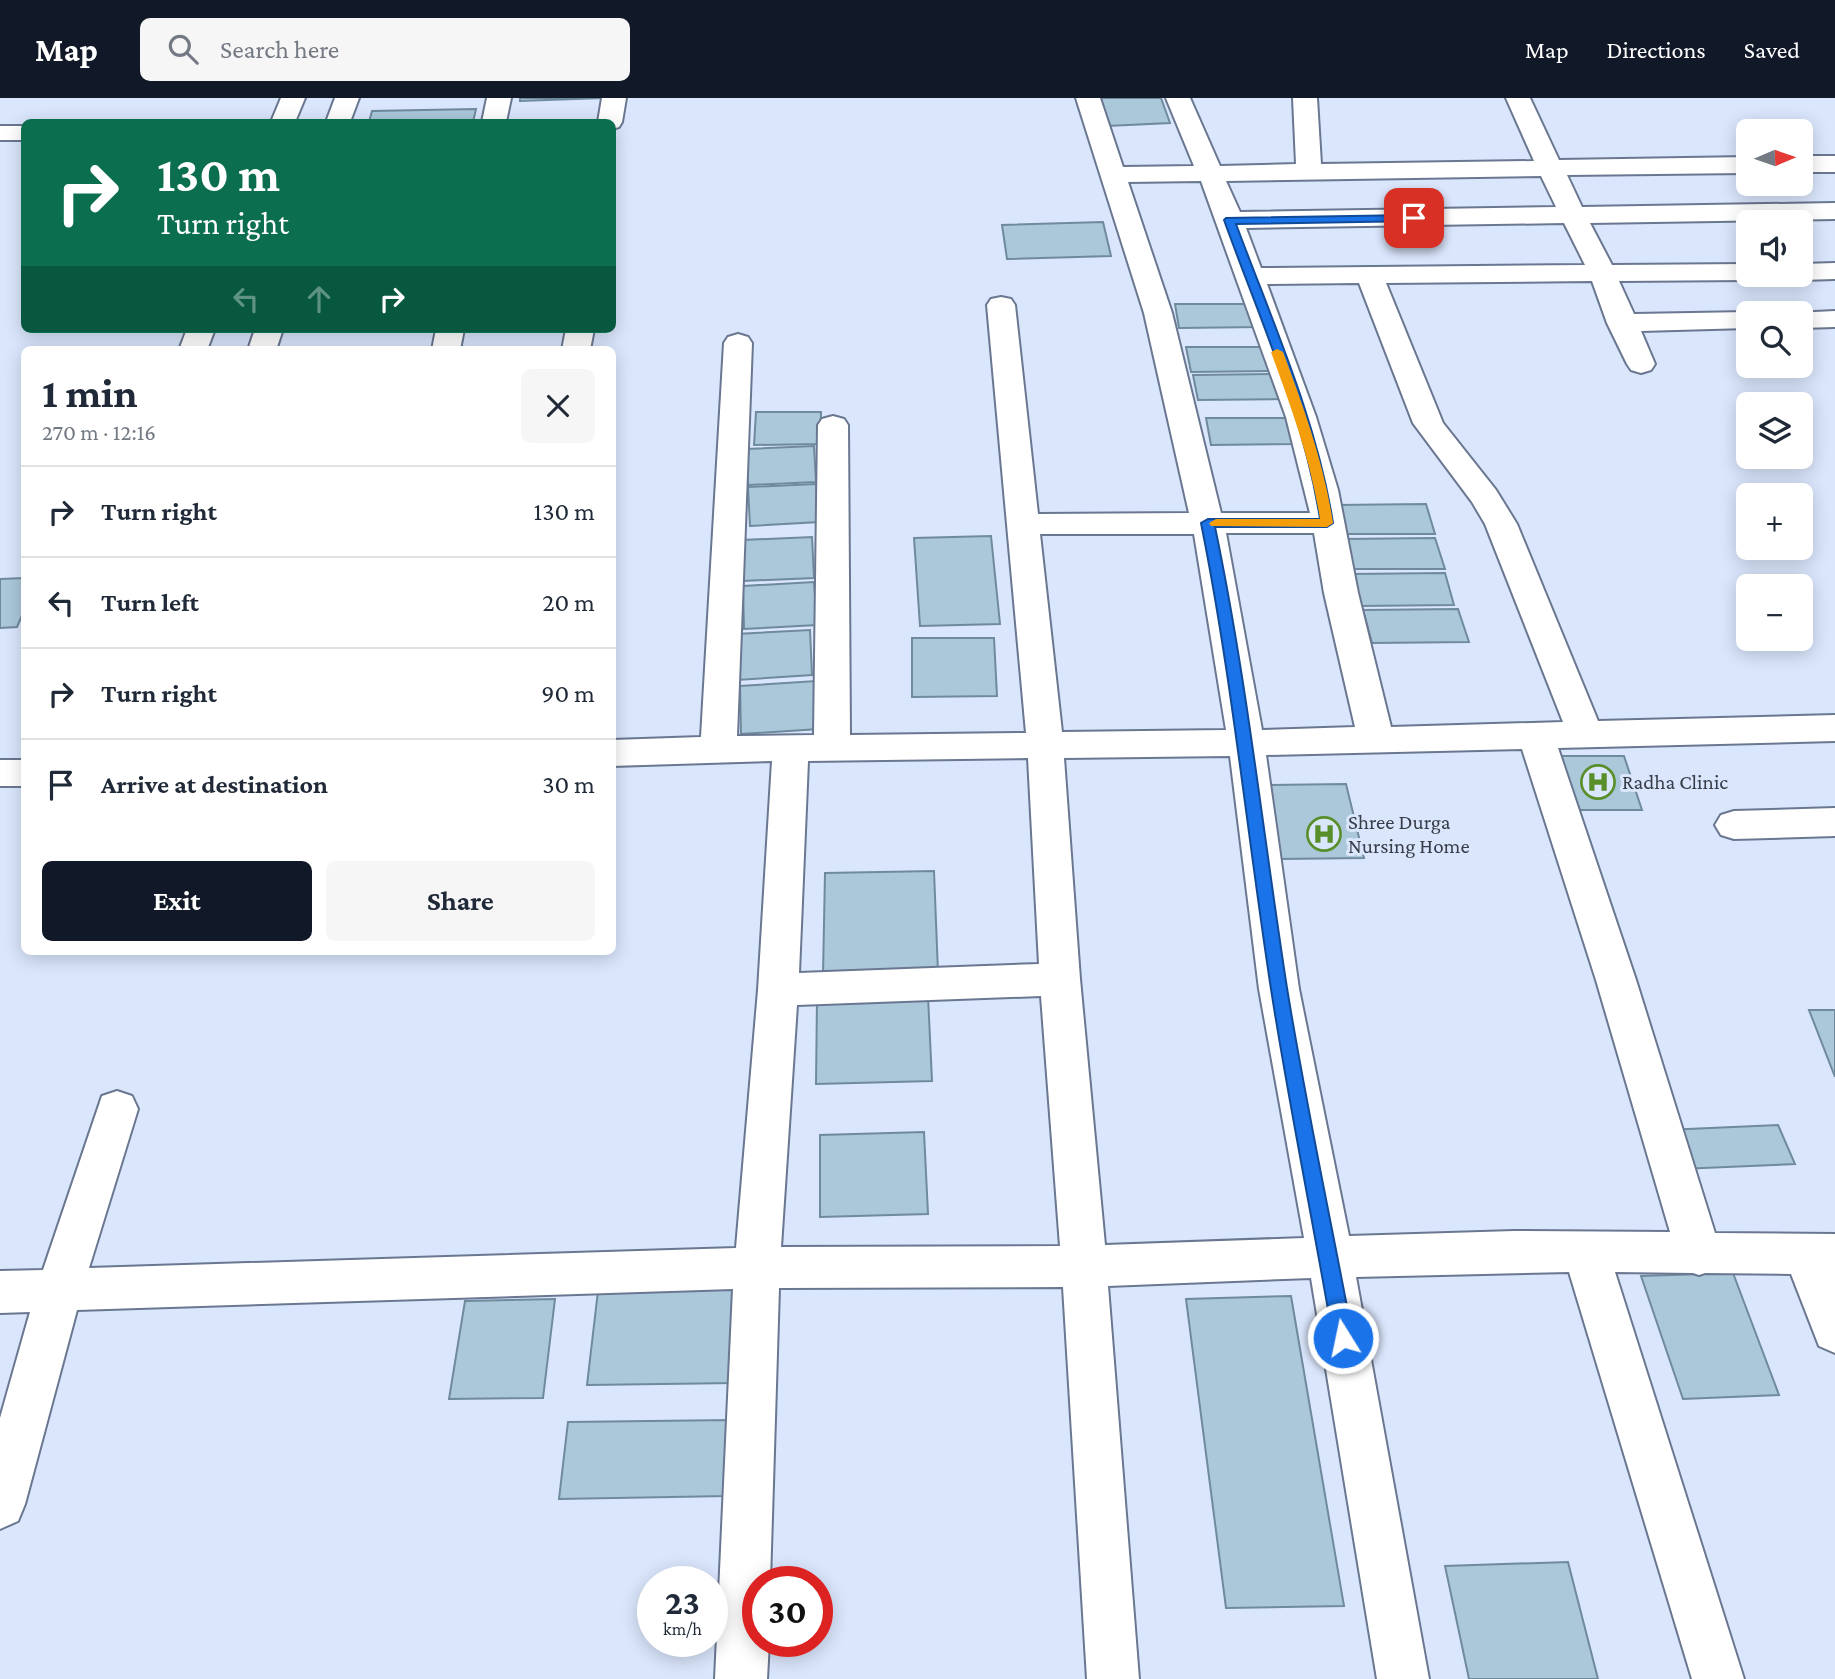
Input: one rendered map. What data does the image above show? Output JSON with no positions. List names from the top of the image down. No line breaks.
{"places":{"hospital":["Radha Clinic","Shree Durga Nursing Home"]},"north":"right","page":{"header":"Map","search":"Search here","nav":["Map","Directions","Saved"],"map_buttons":["+","−"],"turn":["130 m","Turn right"],"heading":["1 min","270 m · 12:16"],"list":[{"name":"Turn right","value":"130 m"},{"name":"Turn left","value":"20 m"},{"name":"Turn right","value":"90 m"},{"name":"Arrive at destination","value":"30 m"}],"buttons":["Exit","Share"],"speed":"23 km/h","limit":"30"}}
